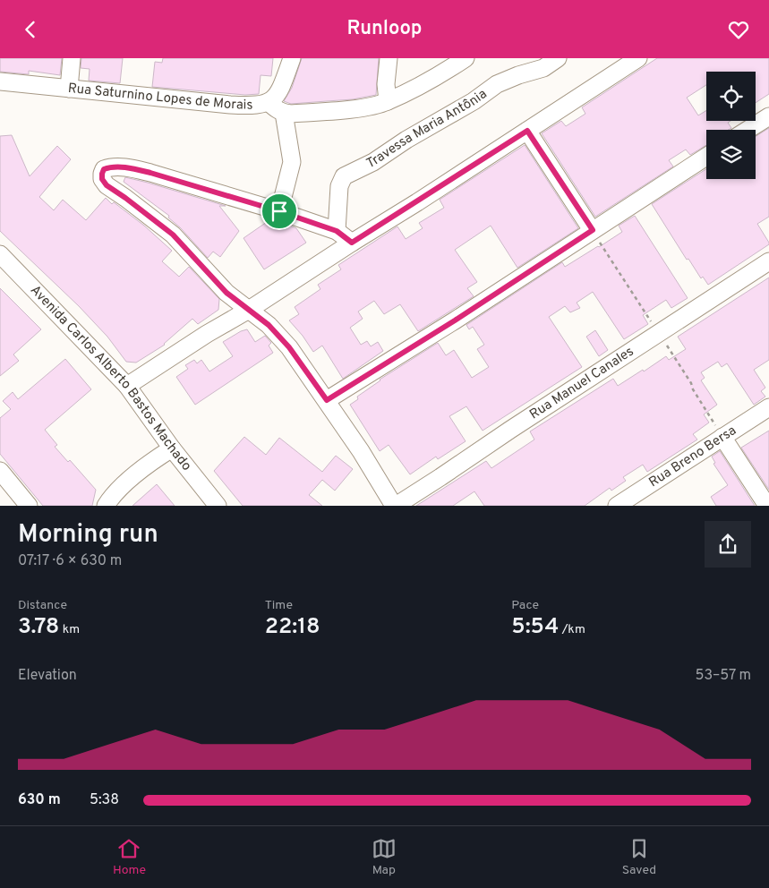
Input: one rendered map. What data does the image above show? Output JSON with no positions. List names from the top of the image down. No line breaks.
{"streets":{"street":["Rua Saturnino Lopes de Morais","Travessa Maria Antônia","Avenida Carlos Alberto Bastos Machado","Rua Manuel Canales","Rua Breno Bersa"]},"page":{"header":"Runloop","heading":["Morning run","07:17 · 6 × 630 m"],"stats":[["Distance","3.78 km"],["Time","22:18"],["Pace","5:54 /km"]],"chart":["Elevation","53–57 m"],"list":[{"name":"630 m","note":"5:38"}],"tabs":["Home","Map","Saved"]}}
